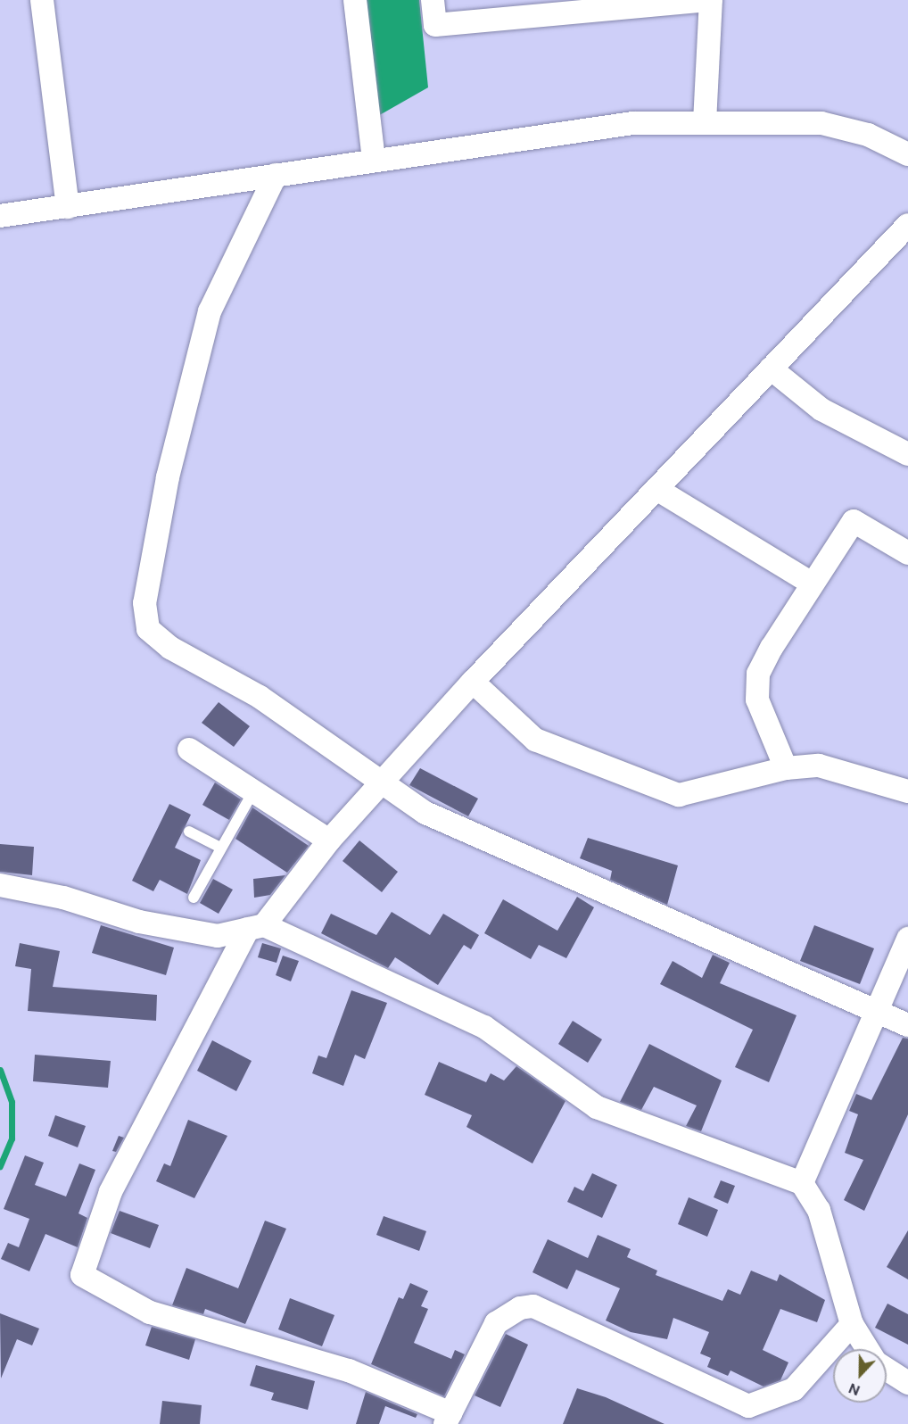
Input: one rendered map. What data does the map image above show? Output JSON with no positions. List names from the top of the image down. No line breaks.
{"north":"bottom"}
